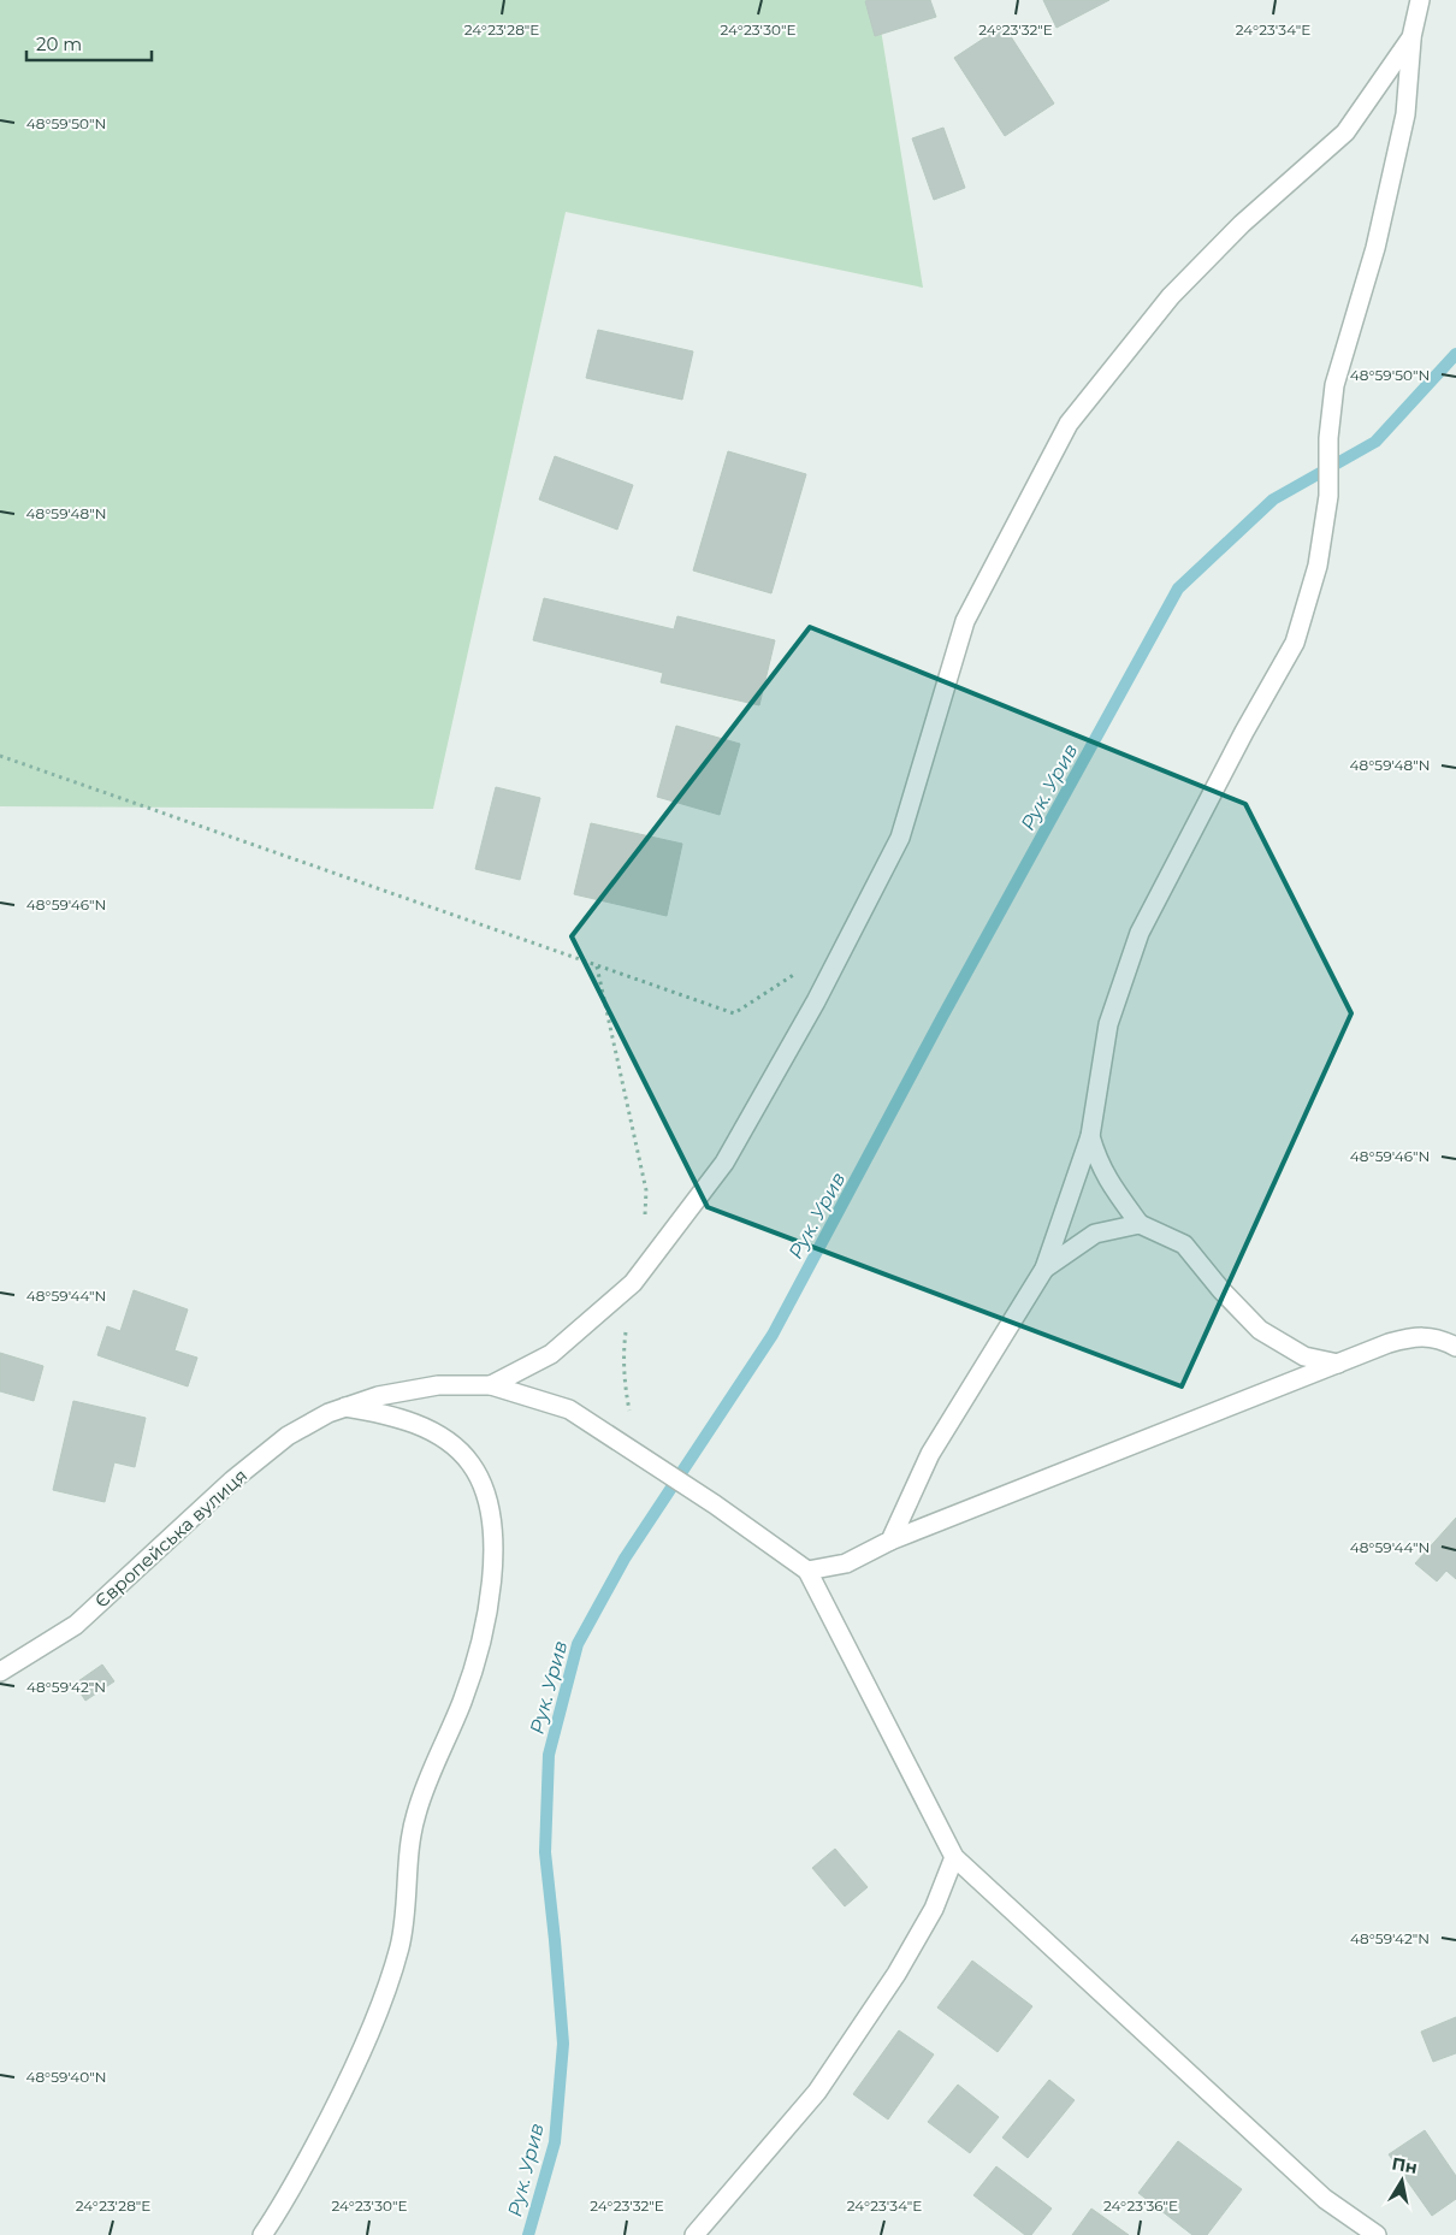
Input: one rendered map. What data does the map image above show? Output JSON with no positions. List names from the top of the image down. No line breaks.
{"streets":{"street":["Європейська вулиця"]},"water":["Рук. Урив"],"scale_bar":"20 m","north":"top","coordinates":["24°23'28\"E","24°23'30\"E","24°23'32\"E","24°23'34\"E","48°59'50\"N","48°59'48\"N","48°59'46\"N","48°59'44\"N","48°59'42\"N","48°59'40\"N","24°23'36\"E"]}
